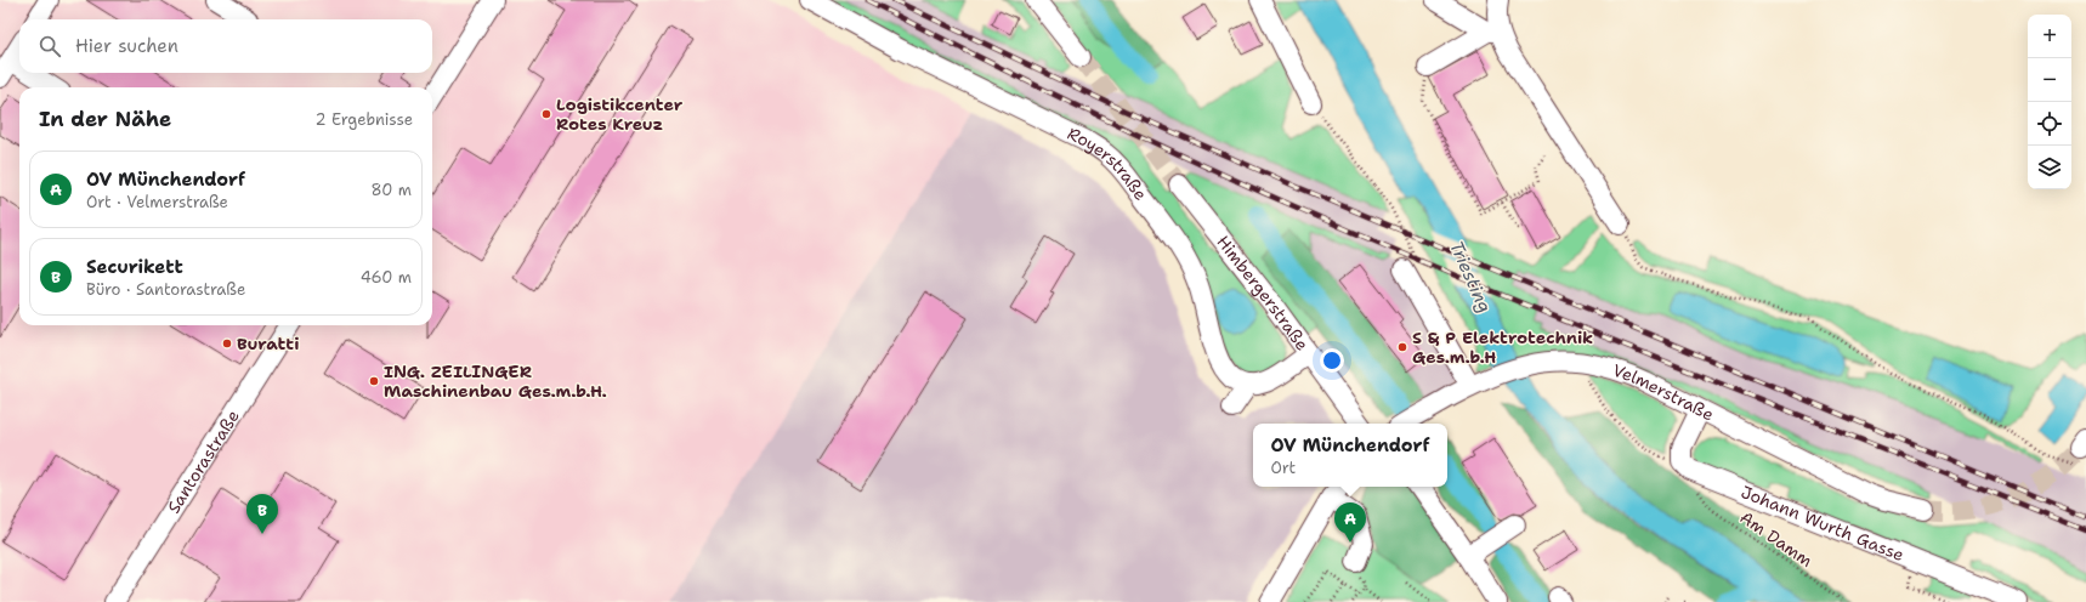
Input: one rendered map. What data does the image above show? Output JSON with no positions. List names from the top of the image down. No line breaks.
{"streets":{"street":["Royerstraße","Himbergerstraße","Velmerstraße","Santorastraße","Johann Wurth Gasse"],"path":["Am Damm"]},"crossings":[["Johann Wurth Gasse","Am Damm"]],"water":["Triesting"],"places":["Logistikcenter Rotes Kreuz","Buratti","S & P Elektrotechnik Ges.m.b.H","ING. ZEILINGER Maschinenbau Ges.m.b.H."],"page":{"map_buttons":["+","−"],"search":"Hier suchen","heading":["In der Nähe","2 Ergebnisse"],"list":[{"mark":"A","name":"OV Münchendorf","note":"Ort · Velmerstraße","value":"80 m"},{"mark":"B","name":"Securikett","note":"Büro · Santorastraße","value":"460 m"}],"popup":["OV Münchendorf","Ort"],"pins":["B","A"]}}
